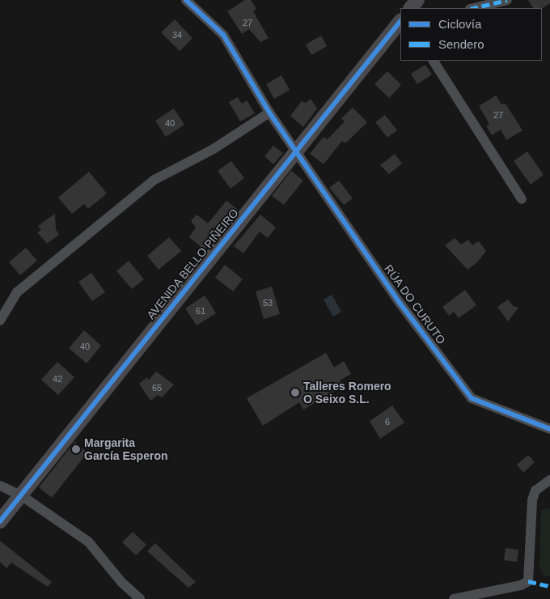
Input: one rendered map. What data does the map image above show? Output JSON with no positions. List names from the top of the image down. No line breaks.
{"streets":{"street":["AVENIDA BELLO PIÑEIRO","RÚA DO CURUTO"]},"crossings":[["AVENIDA BELLO PIÑEIRO","RÚA DO CURUTO"]],"places":["Talleres Romero O Seixo S.L.","Margarita García Esperon"],"house_numbers":["27","34","27","40","53","61","40","42","65","6"],"legend":["Ciclovía","Sendero"]}
